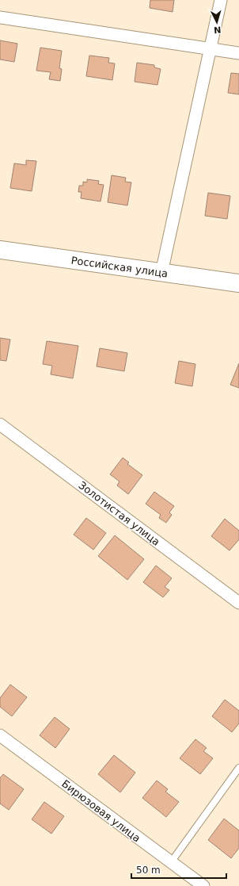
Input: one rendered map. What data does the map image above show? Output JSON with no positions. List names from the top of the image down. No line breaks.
{"streets":{"main road":["Российская улица"],"street":["Золотистая улица","Бирюзовая улица"]},"scale_bar":"50 m","north":"bottom"}
